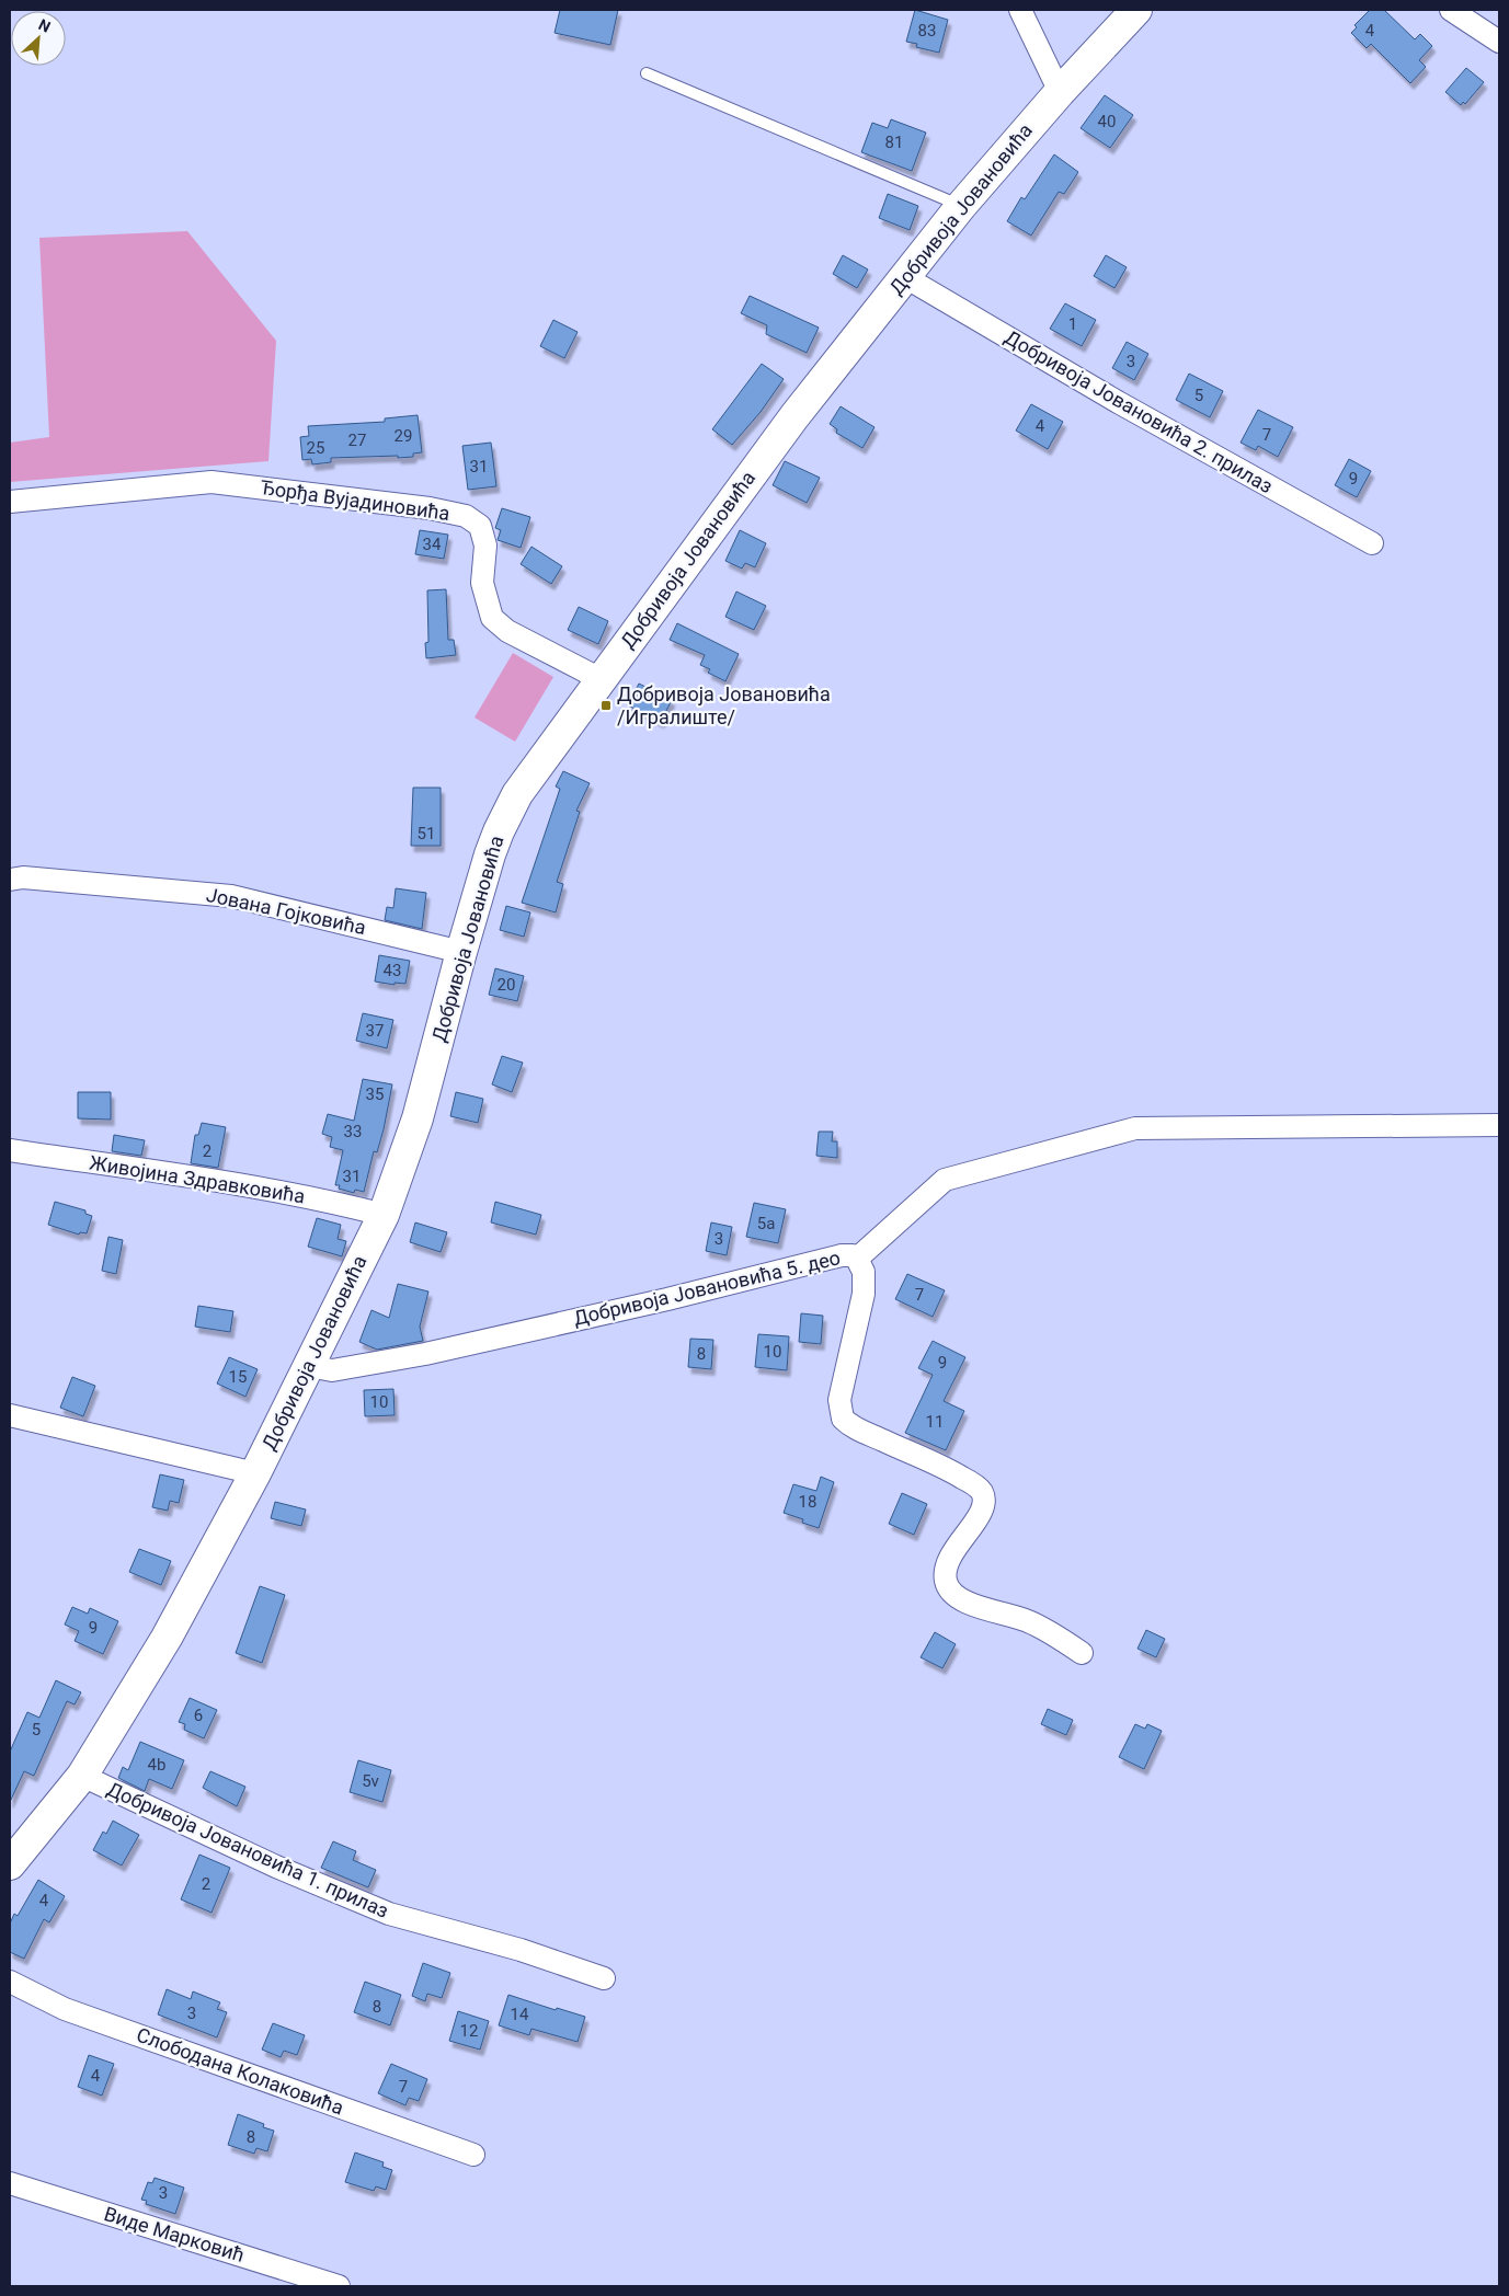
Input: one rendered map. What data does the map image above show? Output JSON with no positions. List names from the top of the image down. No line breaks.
{"streets":{"street":["Добривоја Јовановића","Добривоја Јовановића 2. прилаз","Ђорђа Вујадиновића","Јована Гојковића","Живојина Здравковића","Добривоја Јовановића 5. део","Добривоја Јовановића 1. прилаз","Слободана Колаковића","Виде Марковић"]},"crossings":[["Добривоја Јовановића","Добривоја Јовановића 2. прилаз"],["Добривоја Јовановића","Ђорђа Вујадиновића"],["Добривоја Јовановића","Јована Гојковића"],["Добривоја Јовановића","Живојина Здравковића"],["Добривоја Јовановића","Добривоја Јовановића 5. део"],["Добривоја Јовановића","Добривоја Јовановића 1. прилаз"]],"places":{"transit":["Добривоја Јовановића /Игралиште/"]},"house_numbers":["83","4","40","81","1","3","5","4","7","29","27","25","31","9","34","51","43","20","37","35","33","2","31","5a","3","7","10","8","9","15","10","11","18","9","6","5","4b","5v","2","4","8","3","14","12","4","7","8","3"],"north":"top right"}
